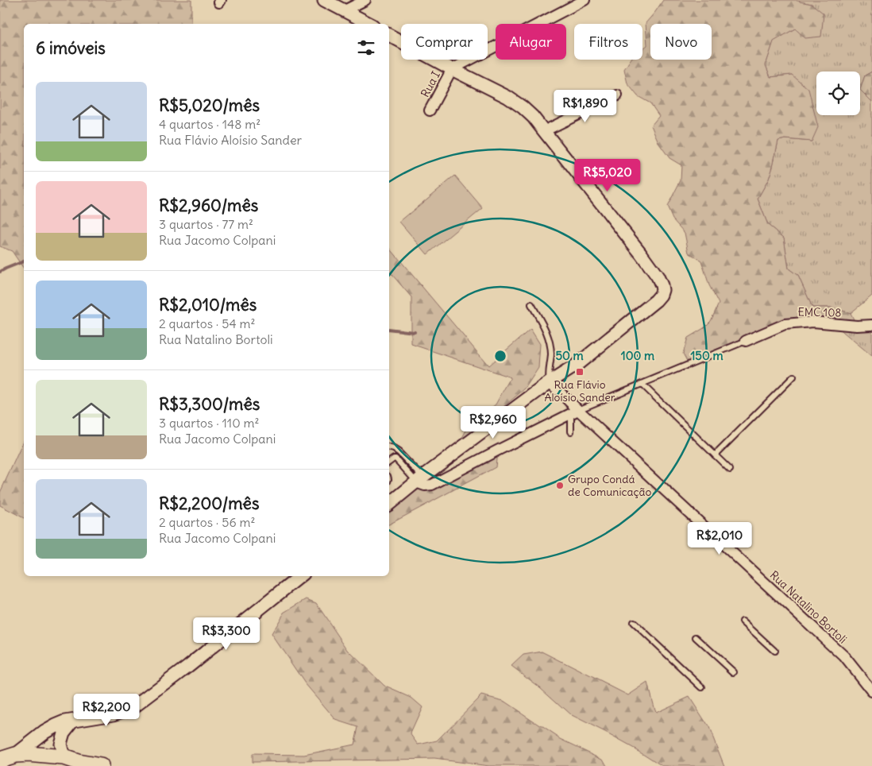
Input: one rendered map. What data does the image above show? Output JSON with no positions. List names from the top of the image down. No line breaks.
{"streets":{"street":["Rua I","EMC 108","Rua Natalino Bortoli"]},"places":{"transit":["Rua Flávio Aloísio Sander"],"other":["Grupo Condá de Comunicação"]},"page":{"chip":["Comprar","Alugar","Filtros","Novo"],"heading":"6 imóveis","list":[{"name":"R$5,020/mês","note":"4 quartos · 148 m² · Rua Flávio Aloísio Sander"},{"name":"R$2,960/mês","note":"3 quartos · 77 m² · Rua Jacomo Colpani"},{"name":"R$2,010/mês","note":"2 quartos · 54 m² · Rua Natalino Bortoli"},{"name":"R$3,300/mês","note":"3 quartos · 110 m² · Rua Jacomo Colpani"},{"name":"R$2,200/mês","note":"2 quartos · 56 m² · Rua Jacomo Colpani"}],"price":["R$1,890","R$5,020","R$2,960","R$2,010","R$3,300","R$2,200"]},"rings":["50 m","100 m","150 m"]}
